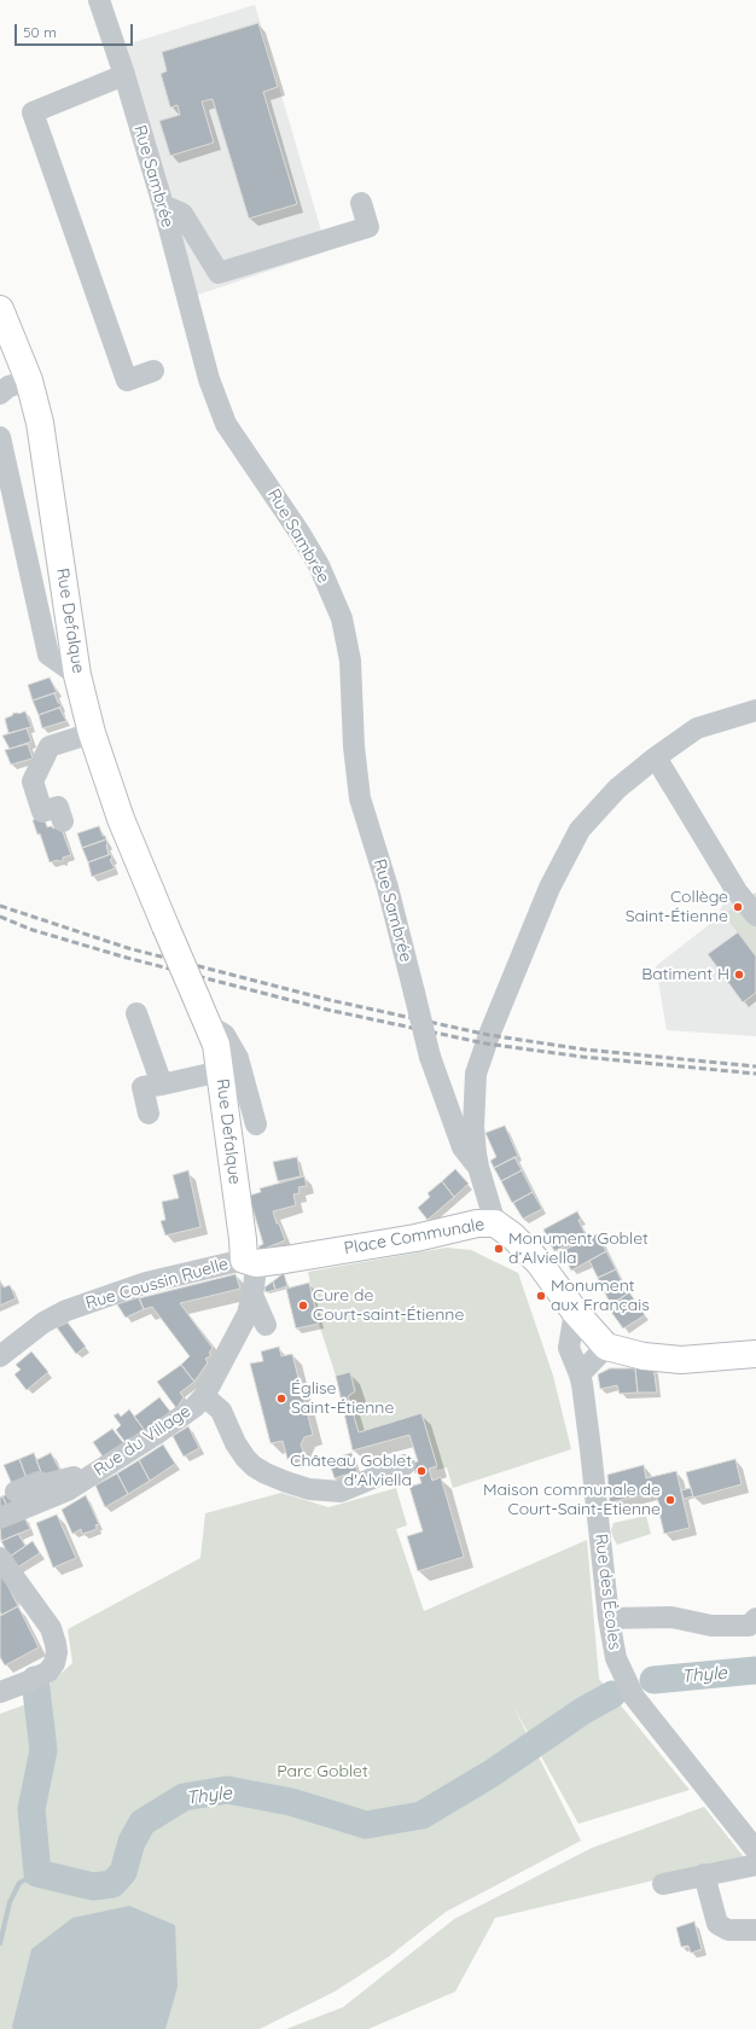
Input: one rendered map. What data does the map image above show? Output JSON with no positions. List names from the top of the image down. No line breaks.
{"streets":{"main road":["Rue Defalque","Place Communale"],"street":["Rue Sambrée","Rue Coussin Ruelle","Rue du Village","Rue des Écoles"]},"crossings":[["Rue Defalque","Place Communale"],["Rue Defalque","Rue Coussin Ruelle"],["Rue Defalque","Rue du Village"],["Place Communale","Rue Coussin Ruelle"],["Place Communale","Rue du Village"],["Rue Coussin Ruelle","Rue du Village"]],"water":["Thyle"],"parks":["Parc Goblet"],"places":["Collège Saint-Étienne","Batiment H","Monument Goblet d’Alviella","Monument aux Français","Cure de Court-saint-Étienne","Église Saint-Étienne","Château Goblet d'Alviella","Maison communale de Court-Saint-Etienne"],"scale_bar":"50 m"}
